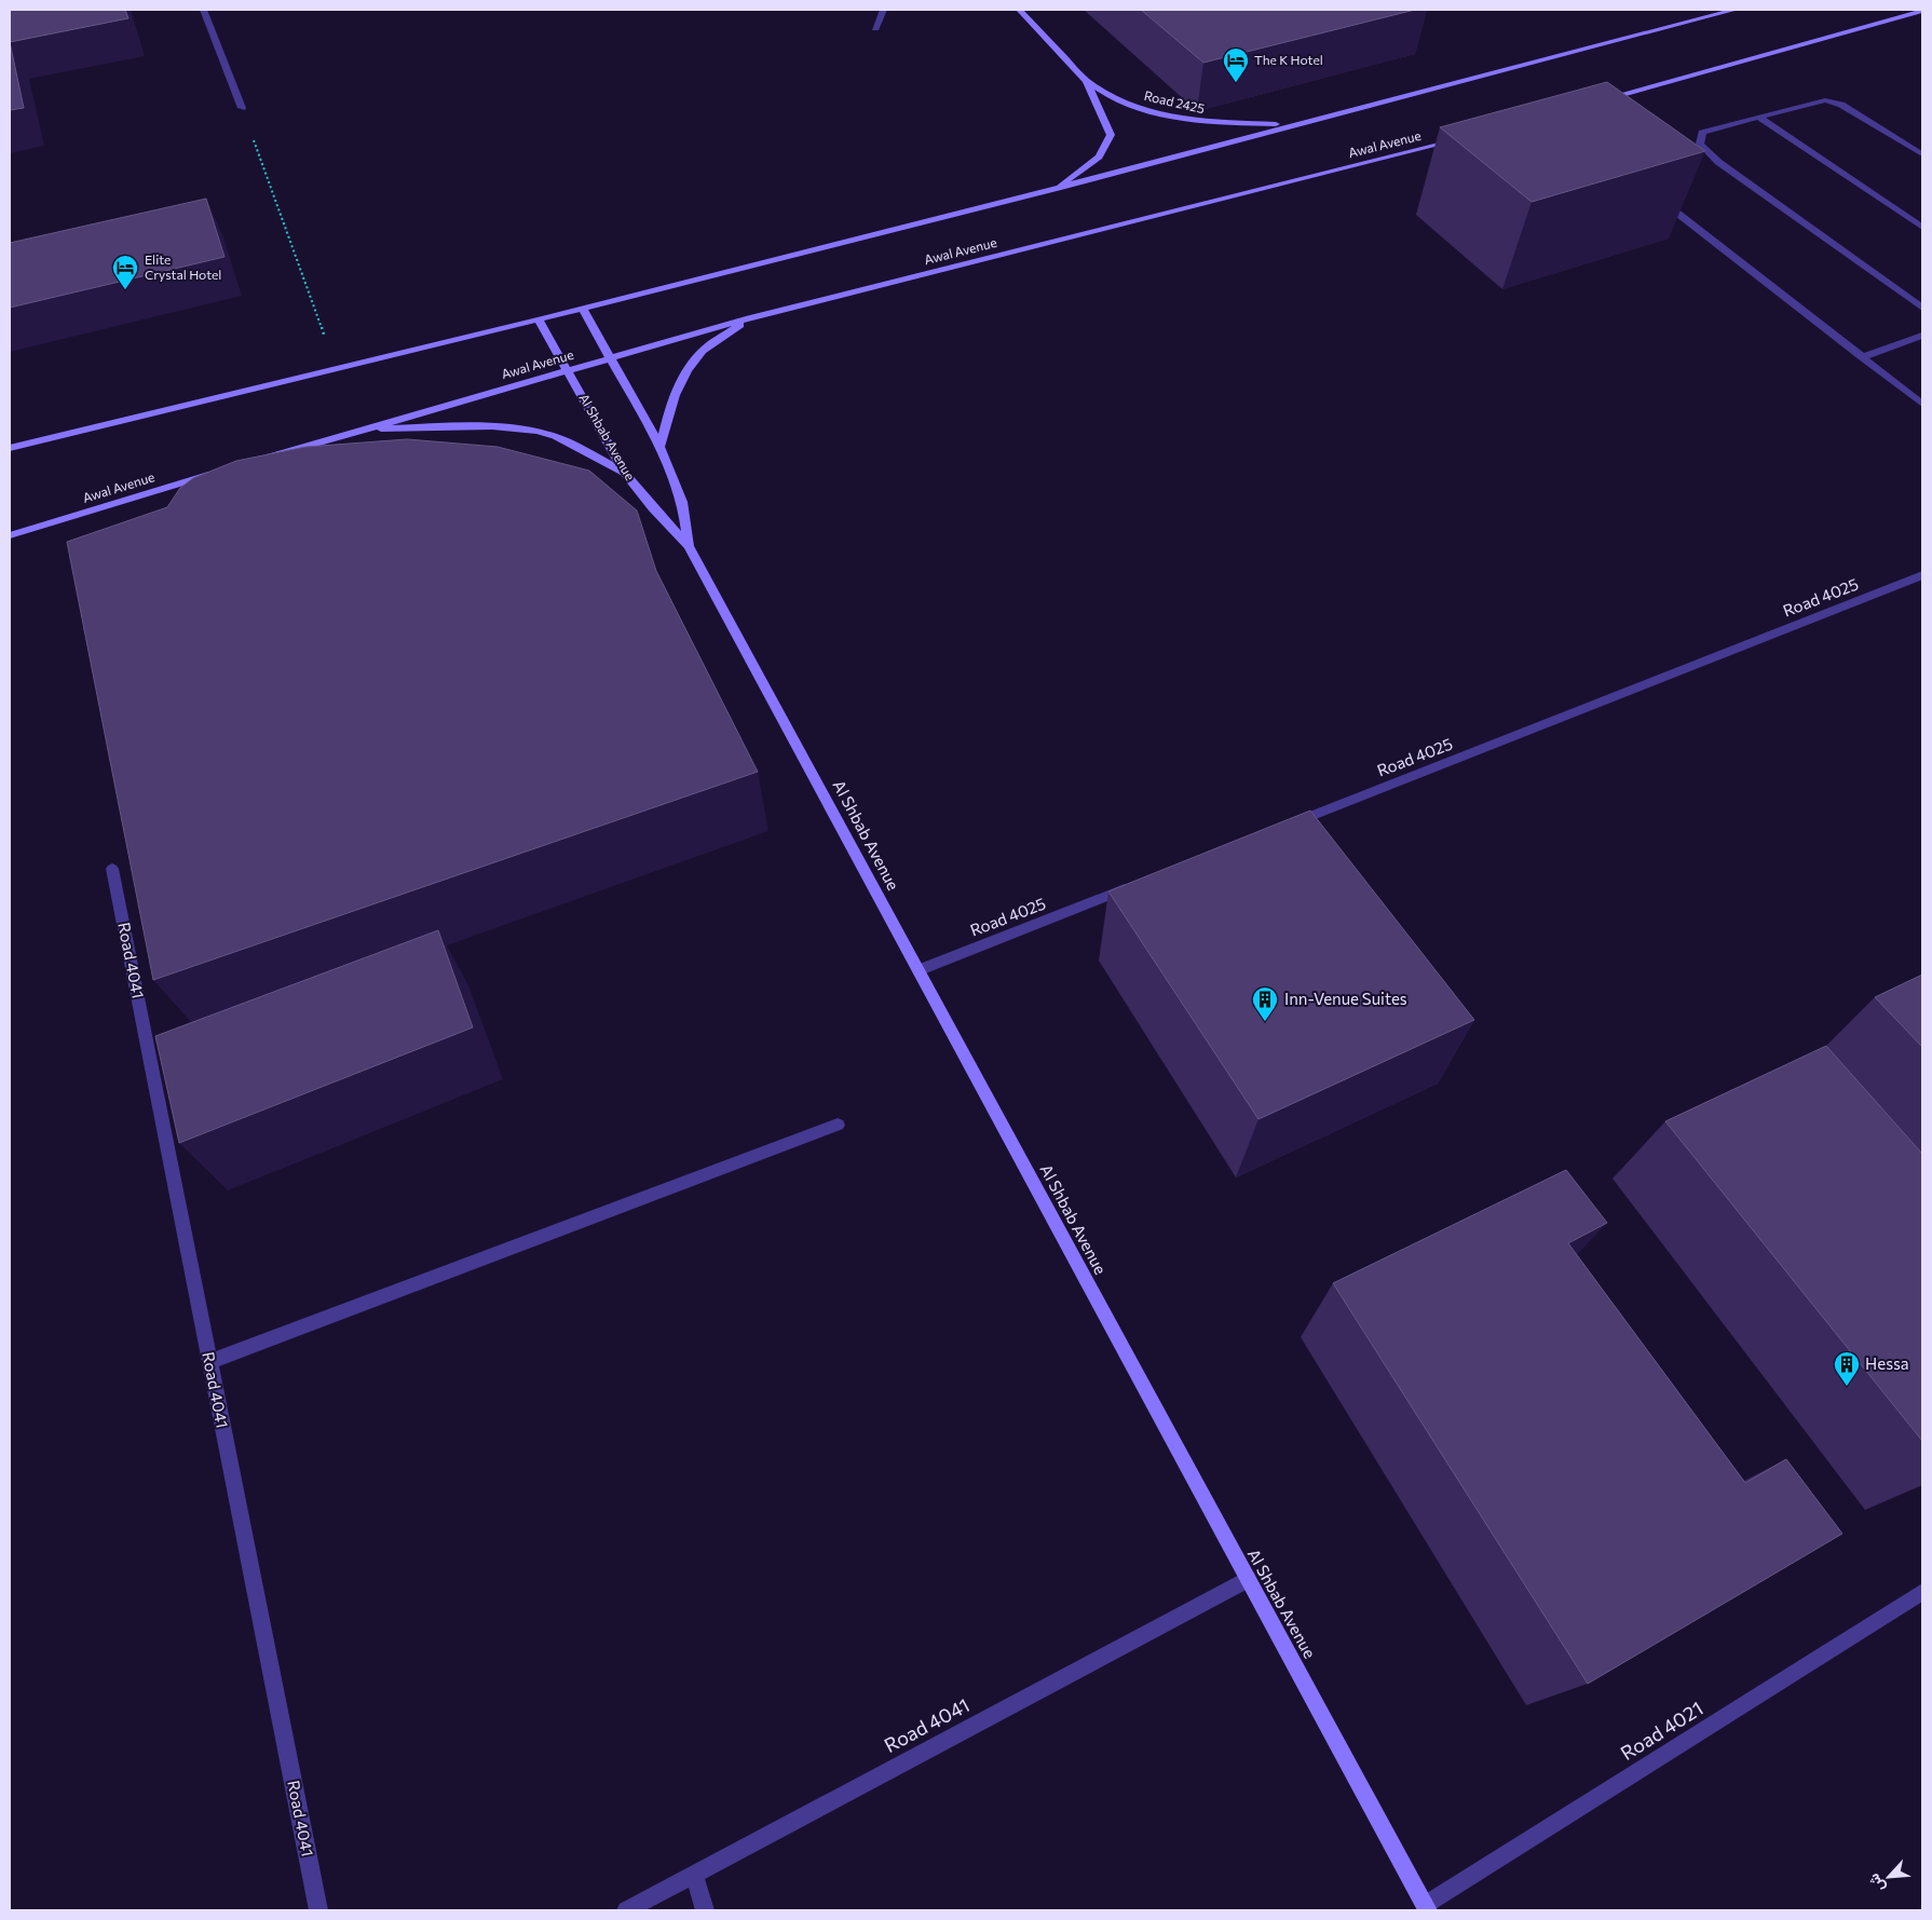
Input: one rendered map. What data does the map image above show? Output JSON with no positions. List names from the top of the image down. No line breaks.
{"streets":{"main road":["Road 2425","Awal Avenue","Al Shbab Avenue"],"street":["Road 4025","Road 4041","Road 4021"]},"crossings":[["Awal Avenue","Al Shbab Avenue"],["Al Shbab Avenue","Road 4025"],["Al Shbab Avenue","Road 4041"],["Al Shbab Avenue","Road 4021"]],"places":{"hotel":["The K Hotel","Elite Crystal Hotel"],"building":["Inn-Venue Suites","Hessa"]},"north":"bottom left"}
